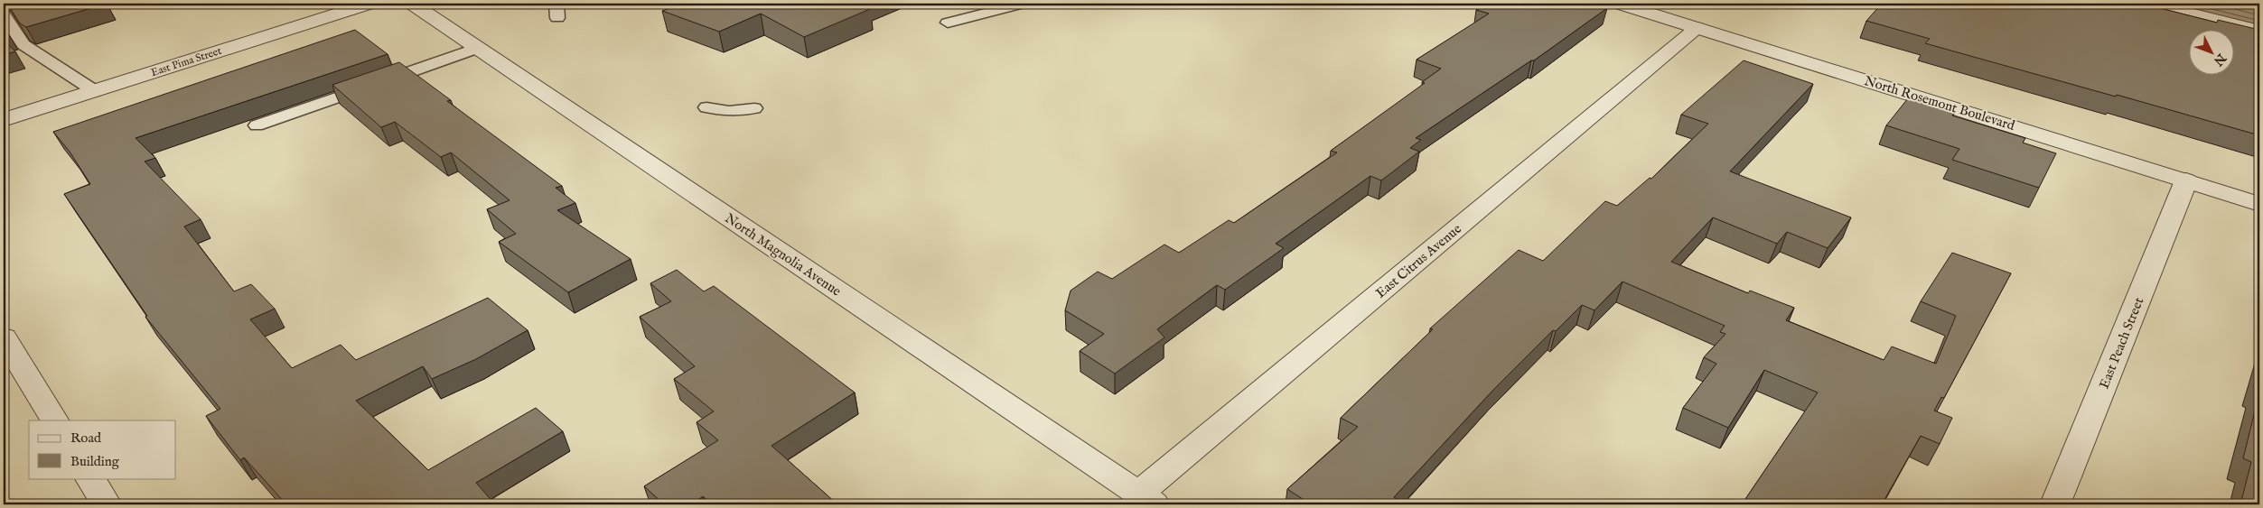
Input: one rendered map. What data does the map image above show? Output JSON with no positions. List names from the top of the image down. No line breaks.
{"streets":{"street":["East Pima Street","North Rosemont Boulevard","North Magnolia Avenue","East Citrus Avenue","East Peach Street"]},"crossings":[["North Rosemont Boulevard","East Citrus Avenue"],["North Rosemont Boulevard","East Peach Street"],["North Magnolia Avenue","East Citrus Avenue"]],"legend":["Road","Building"],"north":"bottom right"}
